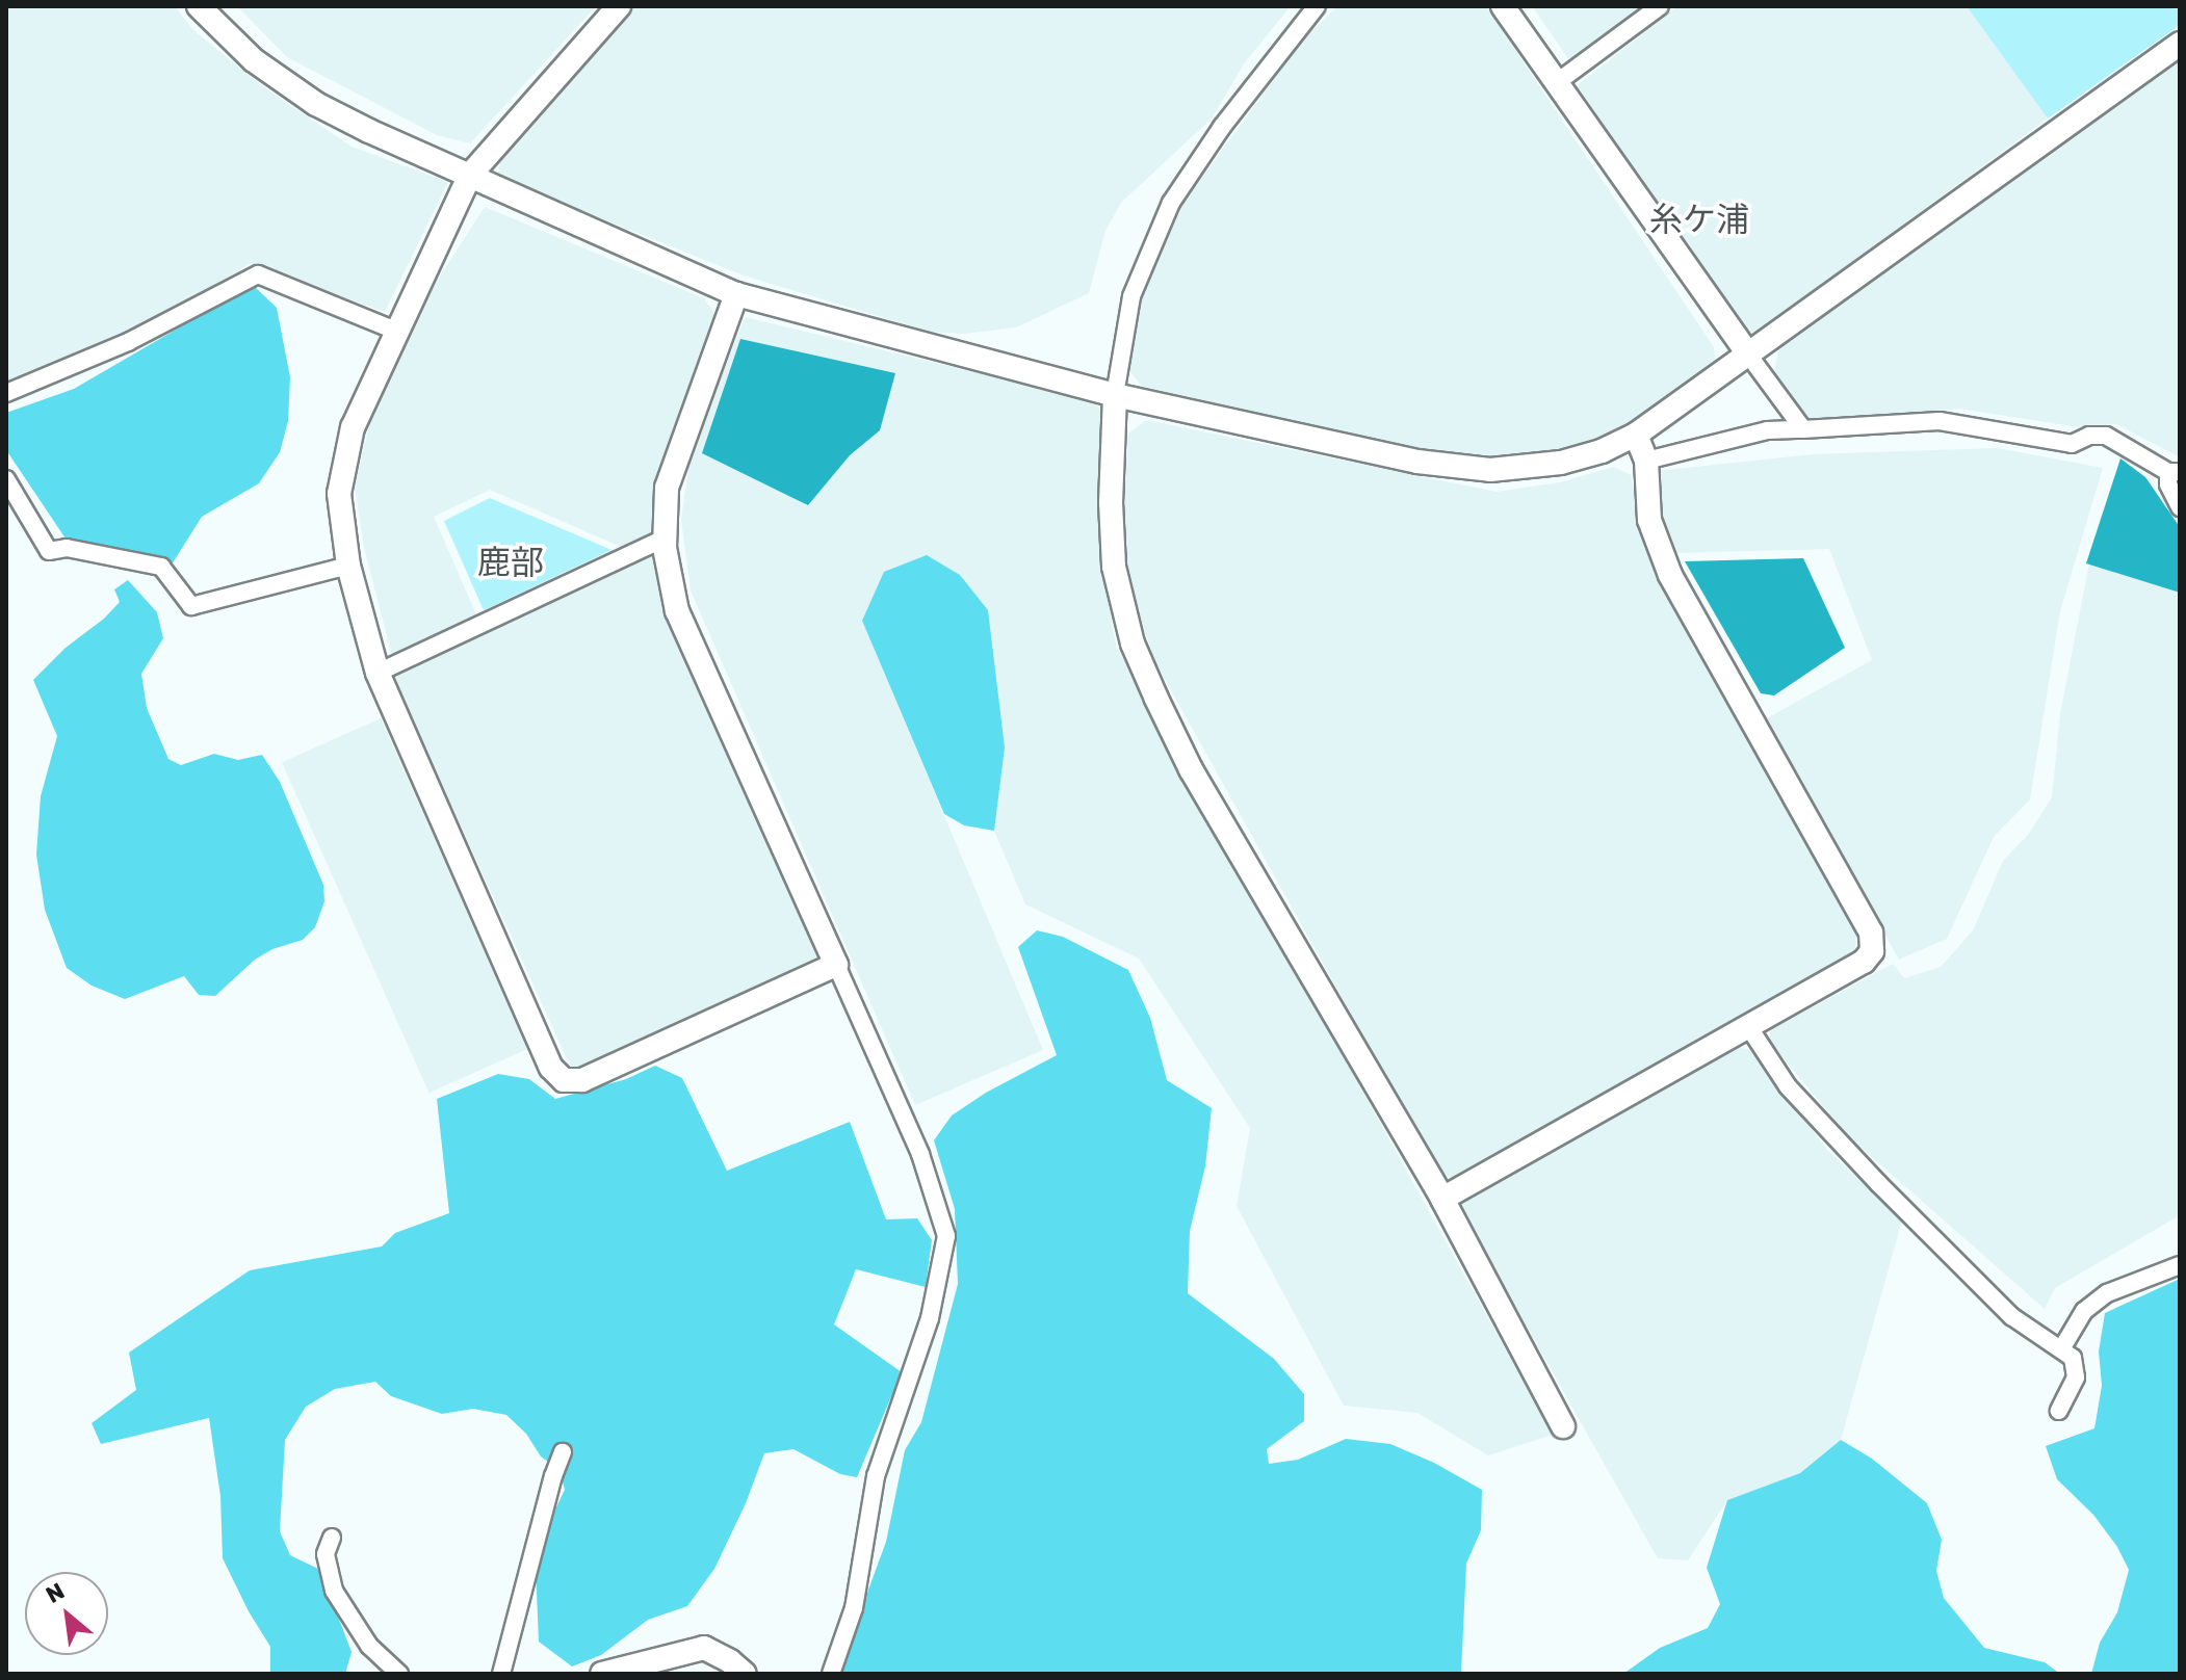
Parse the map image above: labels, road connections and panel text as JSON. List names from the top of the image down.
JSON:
{
  "districts": ["糸ケ浦", "鹿部"],
  "north": "top left"
}
